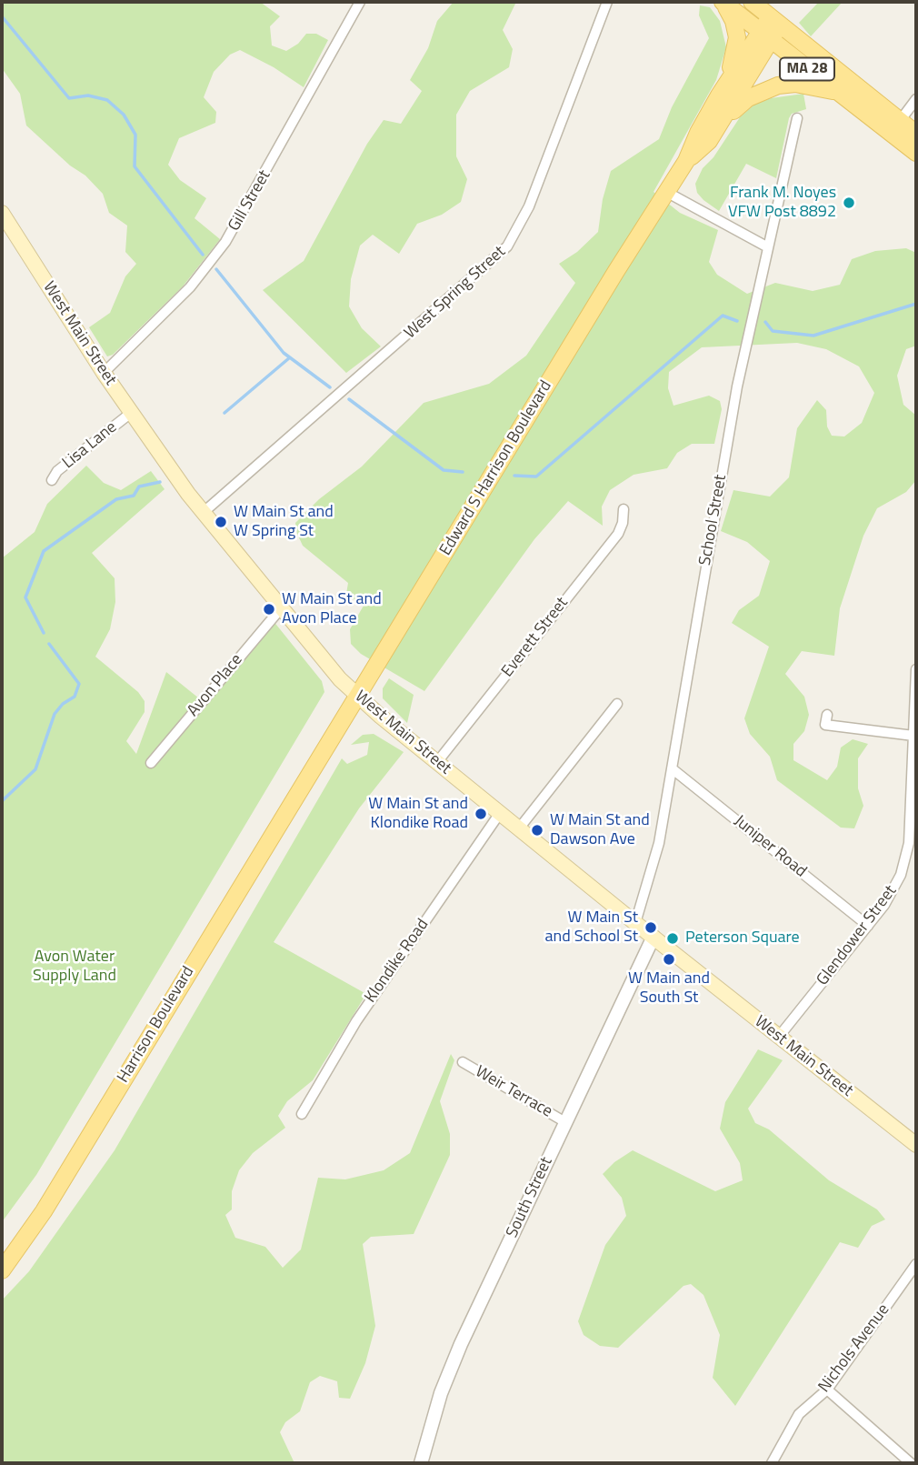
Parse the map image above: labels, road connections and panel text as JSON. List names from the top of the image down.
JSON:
{
  "streets": {
    "main road": [
      "MA 28",
      "West Main Street",
      "Edward S Harrison Boulevard",
      "Harrison Boulevard"
    ],
    "street": [
      "Gill Street",
      "West Spring Street",
      "Lisa Lane",
      "School Street",
      "Everett Street",
      "Avon Place",
      "Juniper Road",
      "Glendower Street",
      "Klondike Road",
      "Weir Terrace",
      "South Street",
      "Nichols Avenue"
    ]
  },
  "crossings": [
    ["MA 28", "Edward S Harrison Boulevard"],
    ["Gill Street", "West Main Street"],
    ["West Spring Street", "West Main Street"],
    ["West Main Street", "Lisa Lane"],
    ["West Main Street", "Edward S Harrison Boulevard"],
    ["West Main Street", "School Street"],
    ["West Main Street", "Everett Street"],
    ["West Main Street", "Avon Place"],
    ["West Main Street", "Glendower Street"],
    ["West Main Street", "Klondike Road"],
    ["West Main Street", "South Street"],
    ["Edward S Harrison Boulevard", "Harrison Boulevard"],
    ["School Street", "Juniper Road"],
    ["Juniper Road", "Glendower Street"],
    ["Weir Terrace", "South Street"]
  ],
  "parks": ["Avon Water Supply Land"],
  "places": [
    "Frank M. Noyes VFW Post 8892",
    "W Main St and W Spring St",
    "W Main St and Avon Place",
    "W Main St and Klondike Road",
    "W Main St and Dawson Ave",
    "W Main St and School St",
    "Peterson Square",
    "W Main and South St"
  ]
}
